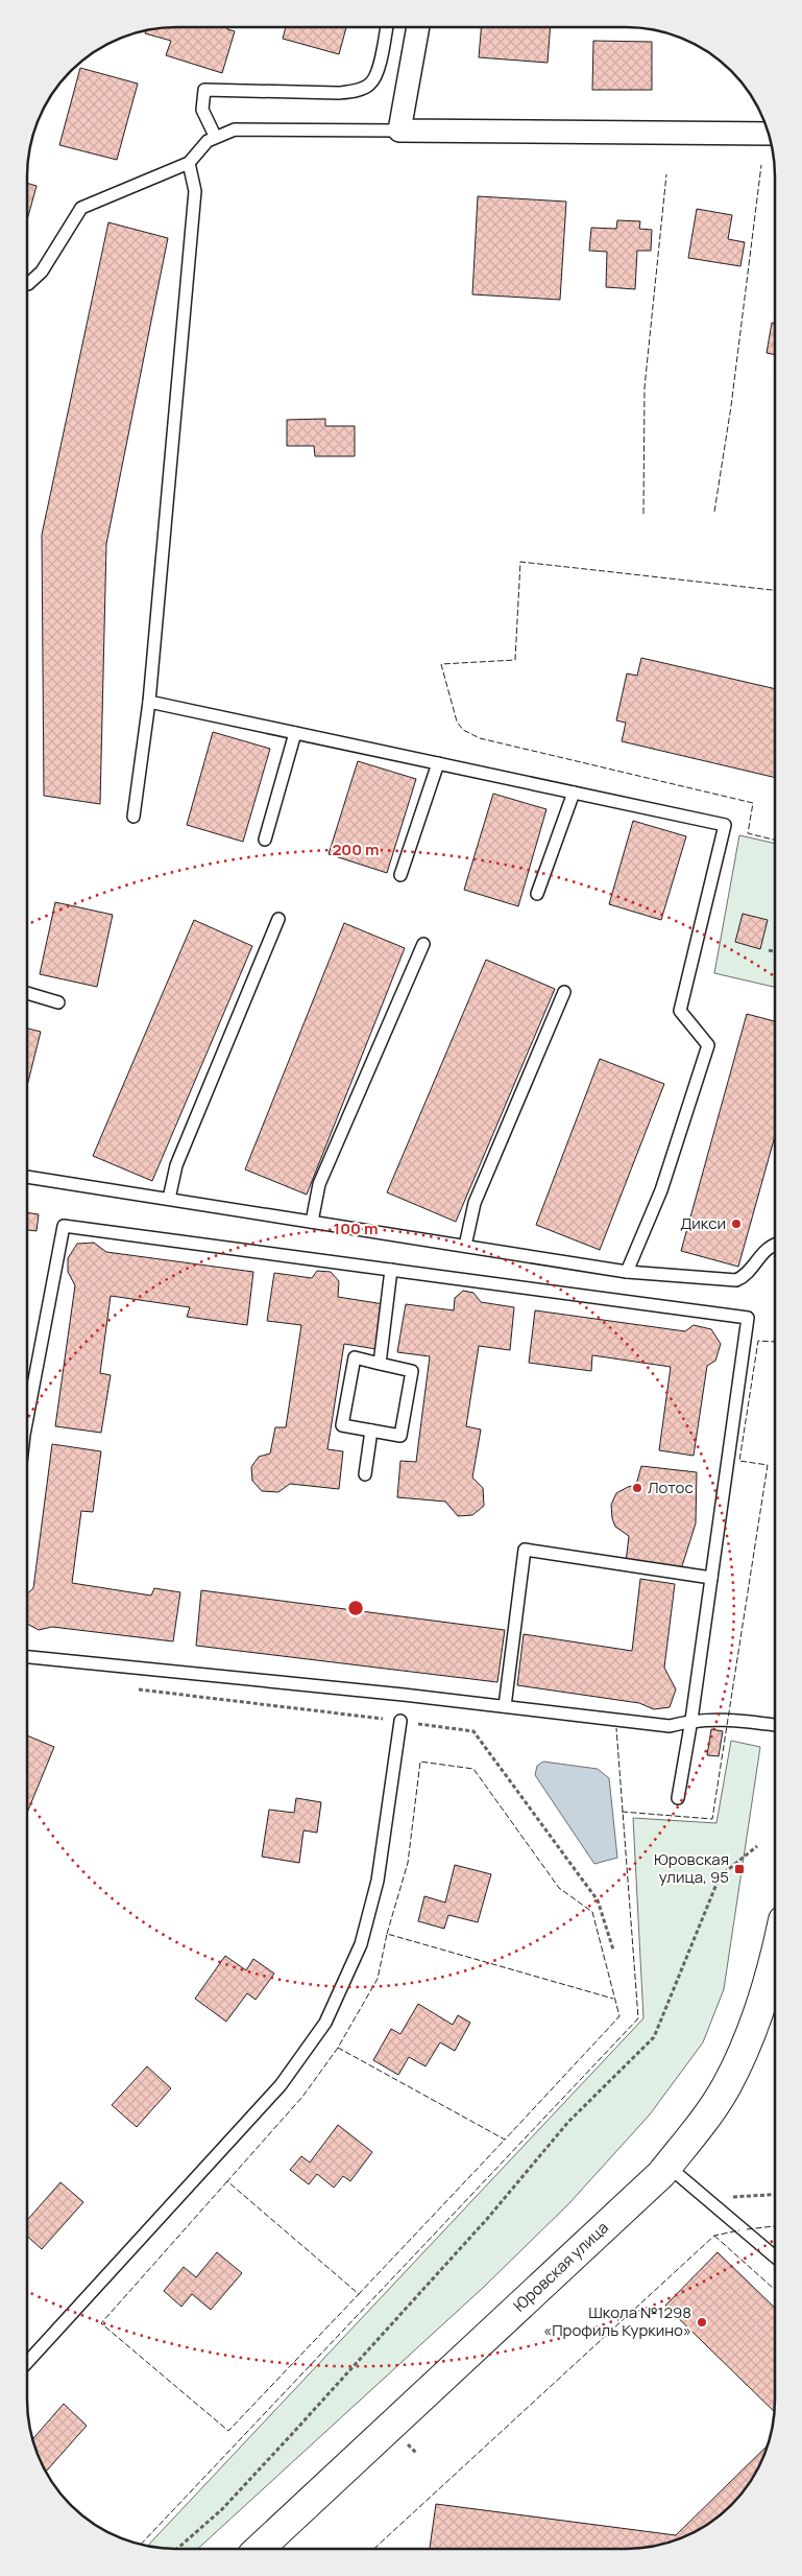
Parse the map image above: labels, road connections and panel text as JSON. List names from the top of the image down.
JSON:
{
  "streets": {
    "street": ["Юровская улица"]
  },
  "places": {
    "other": ["Дикси", "Лотос", "Школа №1298 «Профиль Куркино»"],
    "transit": ["Юровская улица, 95"]
  },
  "rings": ["200 m", "100 m"]
}
